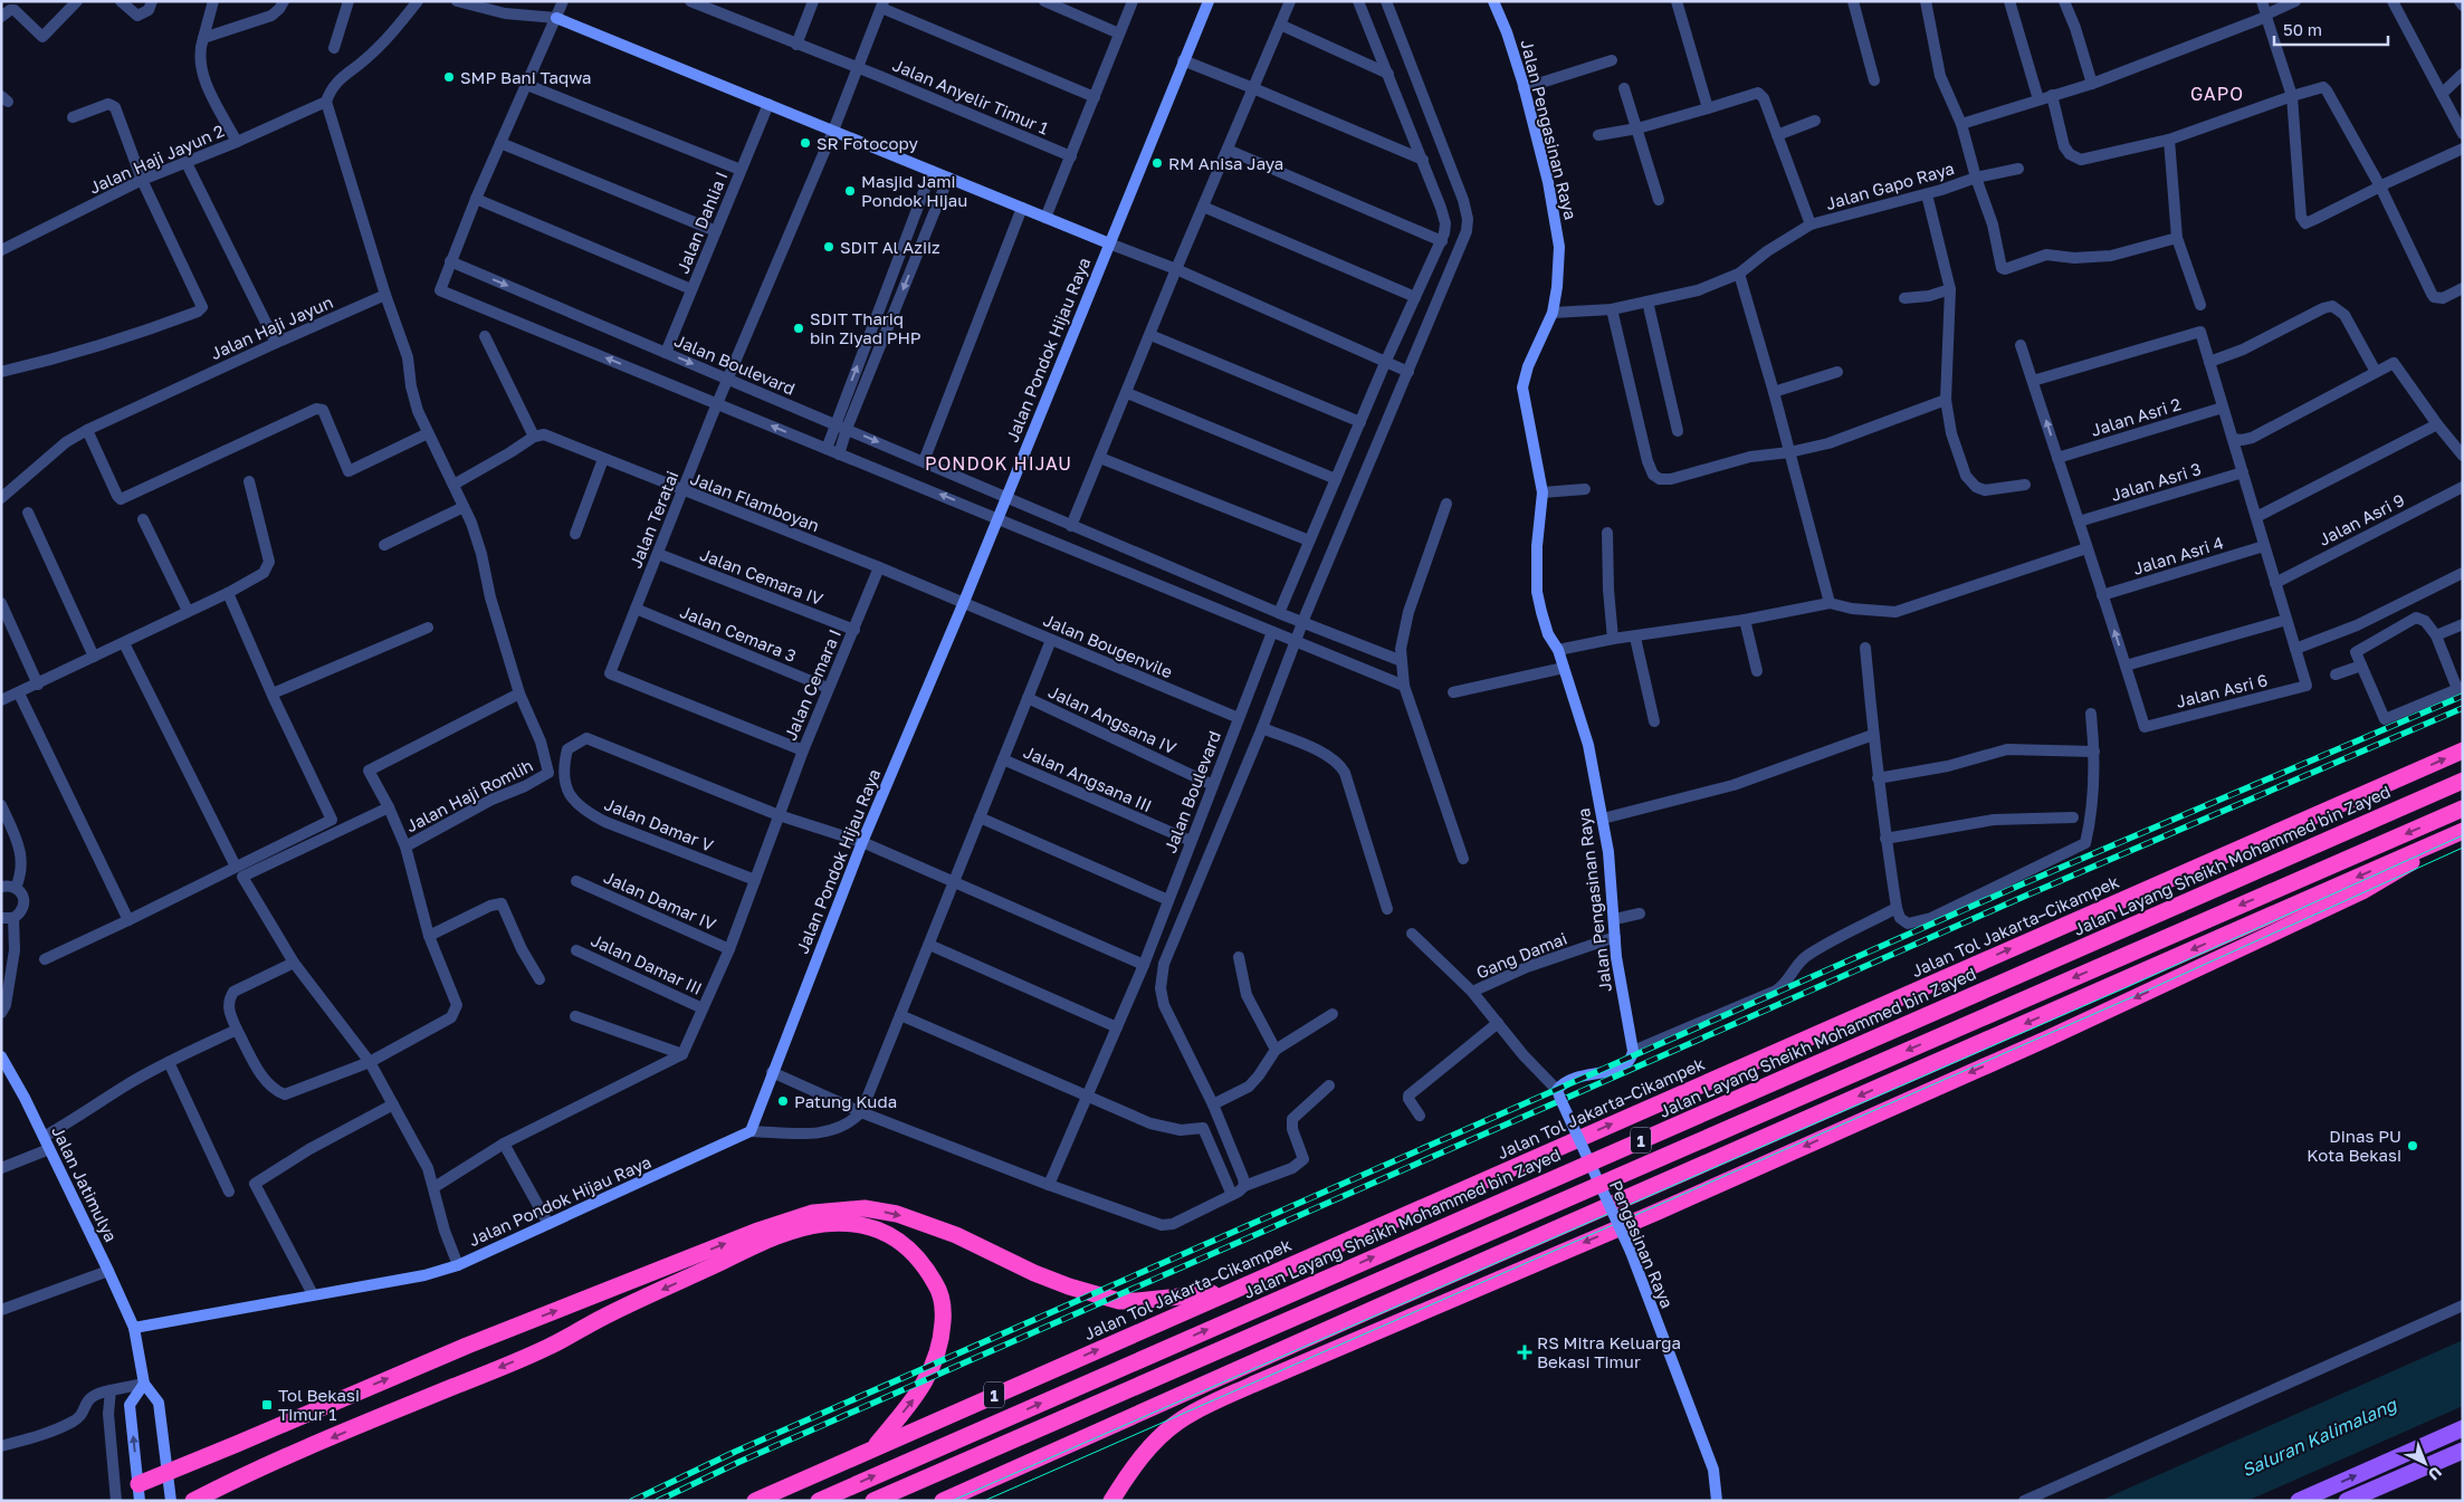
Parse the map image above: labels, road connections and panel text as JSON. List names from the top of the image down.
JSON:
{
  "streets": {
    "highway": ["Jalan Layang Sheikh Mohammed bin Zayed", "Jalan Tol Jakarta–Cikampek", "1"],
    "street": [
      "Jalan Anyelir Timur 1",
      "Jalan Pengasinan Raya",
      "Jalan Haji Jayun 2",
      "Jalan Gapo Raya",
      "Jalan Dahlia I",
      "Jalan Haji Jayun",
      "Jalan Pondok Hijau Raya",
      "Jalan Boulevard",
      "Jalan Asri 2",
      "Jalan Asri 3",
      "Jalan Flamboyan",
      "Jalan Teratai",
      "Jalan Asri 9",
      "Jalan Asri 4",
      "Jalan Cemara IV",
      "Jalan Cemara 3",
      "Jalan Bougenvile",
      "Jalan Cemara I",
      "Jalan Asri 6",
      "Jalan Angsana IV",
      "Jalan Angsana III",
      "Jalan Haji Romlih",
      "Jalan Damar V",
      "Jalan Damar IV",
      "Gang Damai",
      "Jalan Damar III",
      "Jalan Jatimulya",
      "Pengasinan Raya"
    ]
  },
  "crossings": [
    ["Jalan Anyelir Timur 1", "Jalan Teratai"],
    ["Jalan Pengasinan Raya", "Jalan Gapo Raya"],
    ["Jalan Pengasinan Raya", "Gang Damai"],
    ["Jalan Dahlia I", "Jalan Boulevard"],
    ["Jalan Haji Jayun", "Jalan Haji Romlih"],
    ["Jalan Pondok Hijau Raya", "Jalan Boulevard"],
    ["Jalan Pondok Hijau Raya", "Jalan Flamboyan"],
    ["Jalan Pondok Hijau Raya", "Jalan Bougenvile"],
    ["Jalan Pondok Hijau Raya", "Jalan Jatimulya"],
    ["Jalan Boulevard", "Jalan Teratai"],
    ["Jalan Boulevard", "Jalan Bougenvile"],
    ["Jalan Boulevard", "Jalan Angsana IV"],
    ["Jalan Boulevard", "Jalan Angsana III"],
    ["Jalan Flamboyan", "Jalan Teratai"],
    ["Jalan Flamboyan", "Jalan Bougenvile"],
    ["Jalan Flamboyan", "Jalan Cemara I"],
    ["Jalan Teratai", "Jalan Cemara IV"],
    ["Jalan Teratai", "Jalan Cemara 3"],
    ["Jalan Teratai", "Jalan Cemara I"],
    ["Jalan Cemara IV", "Jalan Cemara I"],
    ["Jalan Cemara 3", "Jalan Cemara I"],
    ["Jalan Cemara I", "Jalan Damar V"],
    ["Jalan Cemara I", "Jalan Damar IV"],
    ["Jalan Cemara I", "Jalan Damar III"]
  ],
  "districts": ["GAPO", "PONDOK HIJAU"],
  "water": ["Saluran Kalimalang"],
  "places": {
    "other": [
      "SMP Bani Taqwa",
      "SR Fotocopy",
      "RM Anisa Jaya",
      "Masjid Jami Pondok Hijau",
      "SDIT Al Aziiz",
      "SDIT Thariq bin Ziyad PHP",
      "Patung Kuda",
      "Dinas PU Kota Bekasi"
    ],
    "health": ["RS Mitra Keluarga Bekasi Timur"],
    "transit": ["Tol Bekasi Timur 1"]
  },
  "scale_bar": "50 m",
  "north": "bottom right"
}
